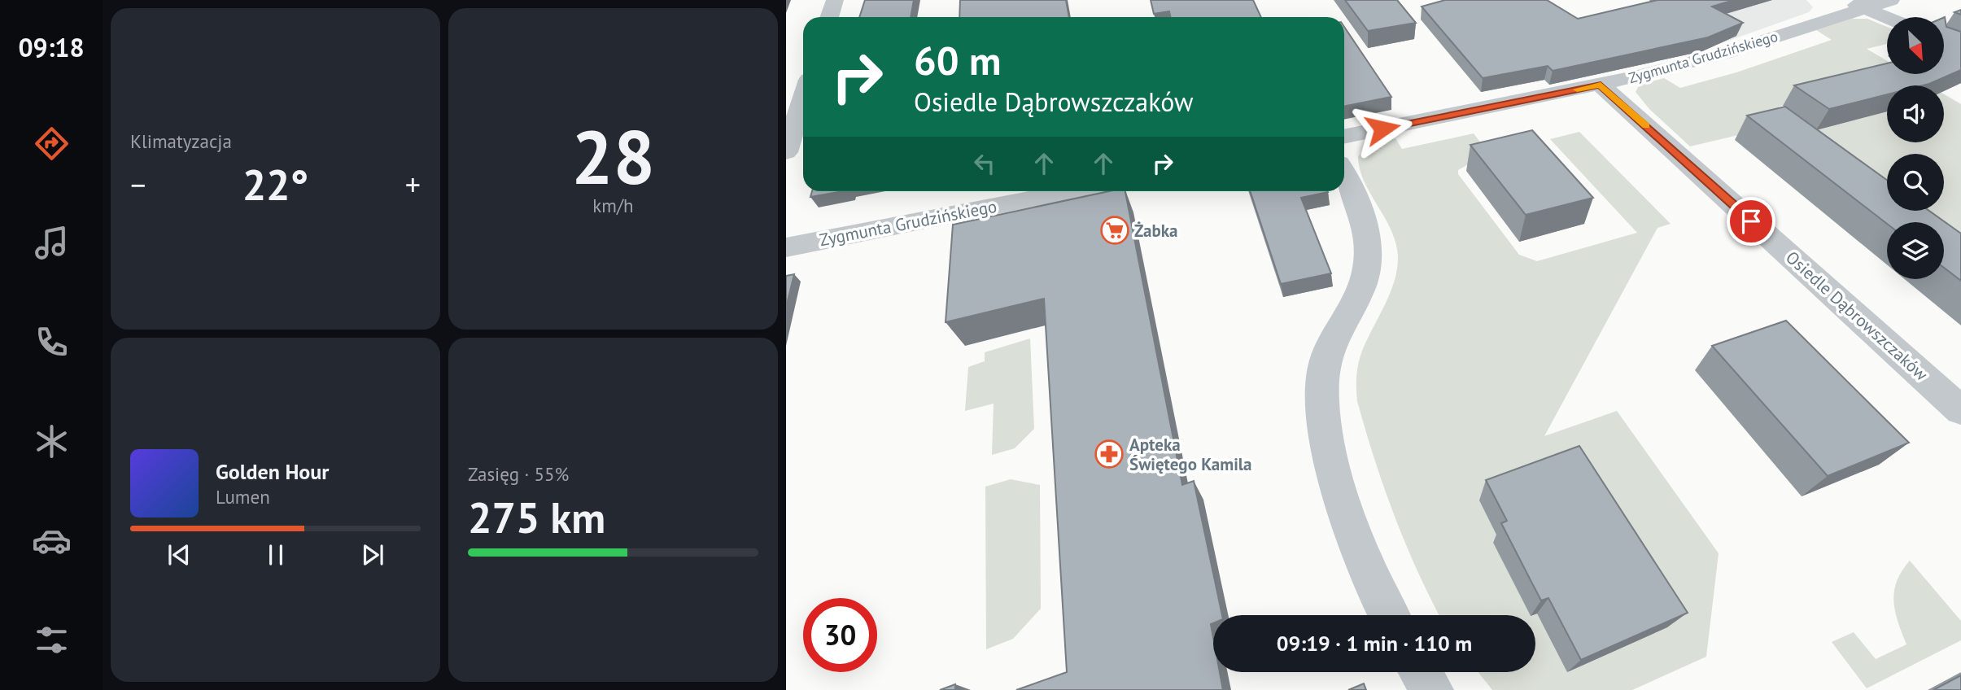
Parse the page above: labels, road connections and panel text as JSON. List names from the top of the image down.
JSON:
{
  "streets": {
    "street": ["Zygmunta Grudzińskiego", "Osiedle Dąbrowszczaków"]
  },
  "crossings": [
    ["Zygmunta Grudzińskiego", "Osiedle Dąbrowszczaków"]
  ],
  "places": {
    "supermarket": ["Żabka"],
    "pharmacy": ["Apteka Świętego Kamila"]
  },
  "north": "bottom right",
  "page": {
    "tabs": "09:18",
    "tile": [
      "Klimatyzacja",
      ["28", "km/h"],
      ["Zasięg · 55%", "275 km"]
    ],
    "turn": ["60 m", "Osiedle Dąbrowszczaków"],
    "heat": ["−", "22°", "+"],
    "song": ["Golden Hour", "Lumen"],
    "limit": "30",
    "trip": "09:19 · 1 min · 110 m"
  }
}
